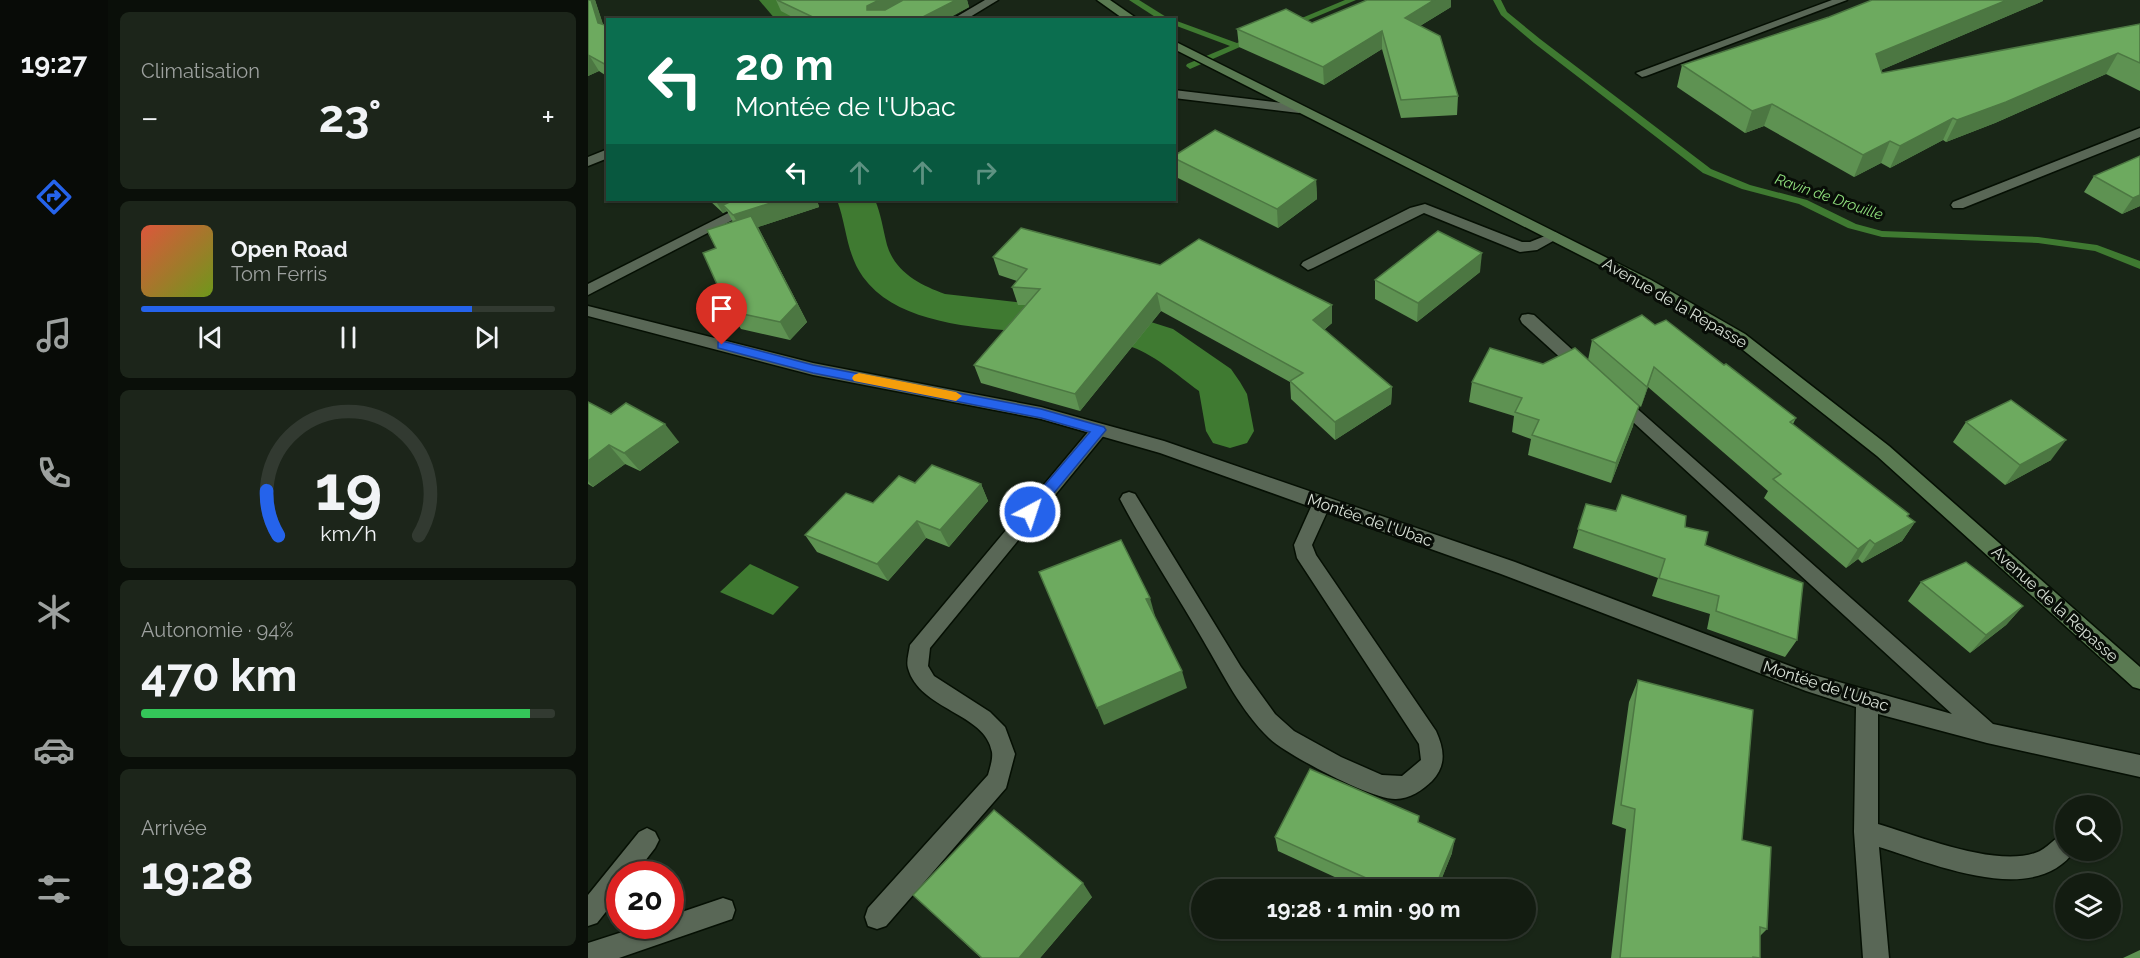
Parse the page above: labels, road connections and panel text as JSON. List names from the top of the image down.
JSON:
{
  "streets": {
    "street": ["Avenue de la Repasse", "Montée de l'Ubac"]
  },
  "water": ["Ravin de Drouille"],
  "page": {
    "tabs": "19:27",
    "tile": [
      "Climatisation",
      ["Autonomie · 94%", "470 km"],
      ["Arrivée", "19:28"]
    ],
    "turn": ["20 m", "Montée de l'Ubac"],
    "heat": ["−", "23°", "+"],
    "song": ["Open Road", "Tom Ferris"],
    "limit": "20",
    "trip": "19:28 · 1 min · 90 m",
    "gauge": ["19", "km/h"]
  }
}
